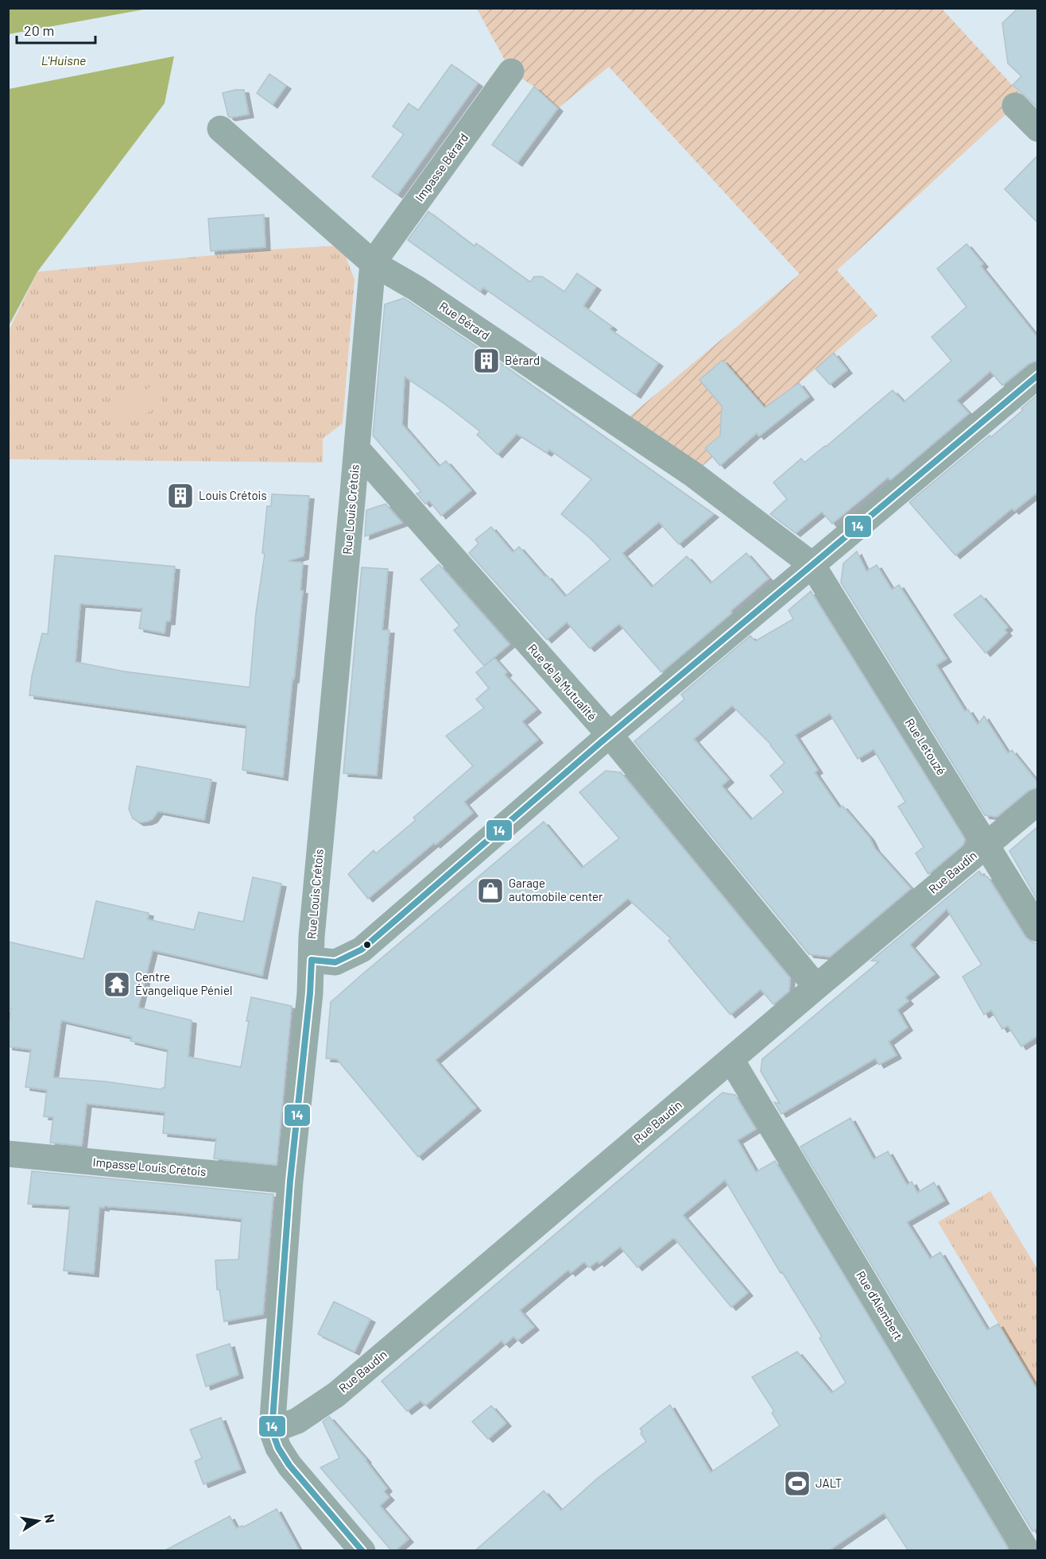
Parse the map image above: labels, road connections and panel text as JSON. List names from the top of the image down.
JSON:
{
  "streets": {
    "street": [
      "Impasse Bérard",
      "Rue Bérard",
      "Rue Louis Crétois",
      "Rue de la Mutualité",
      "Rue Letouzé",
      "Rue Baudin",
      "Impasse Louis Crétois",
      "Rue d'Alembert"
    ]
  },
  "crossings": [
    ["Impasse Bérard", "Rue Bérard"],
    ["Impasse Bérard", "Rue Louis Crétois"],
    ["Rue Bérard", "Rue Louis Crétois"],
    ["Rue Bérard", "Rue Letouzé"],
    ["Rue Louis Crétois", "Rue de la Mutualité"],
    ["Rue Louis Crétois", "Rue Baudin"],
    ["Rue Louis Crétois", "Impasse Louis Crétois"],
    ["Rue de la Mutualité", "Rue Baudin"],
    ["Rue Letouzé", "Rue Baudin"],
    ["Rue Baudin", "Rue d'Alembert"]
  ],
  "water": ["L'Huisne"],
  "places": {
    "building": ["Bérard", "Louis Crétois"],
    "shop": ["Garage automobile center"],
    "temple": ["Centre Évangelique Péniel"],
    "sports": ["JALT"]
  },
  "lines": ["transit line 14"],
  "scale_bar": "20 m",
  "north": "right"
}
